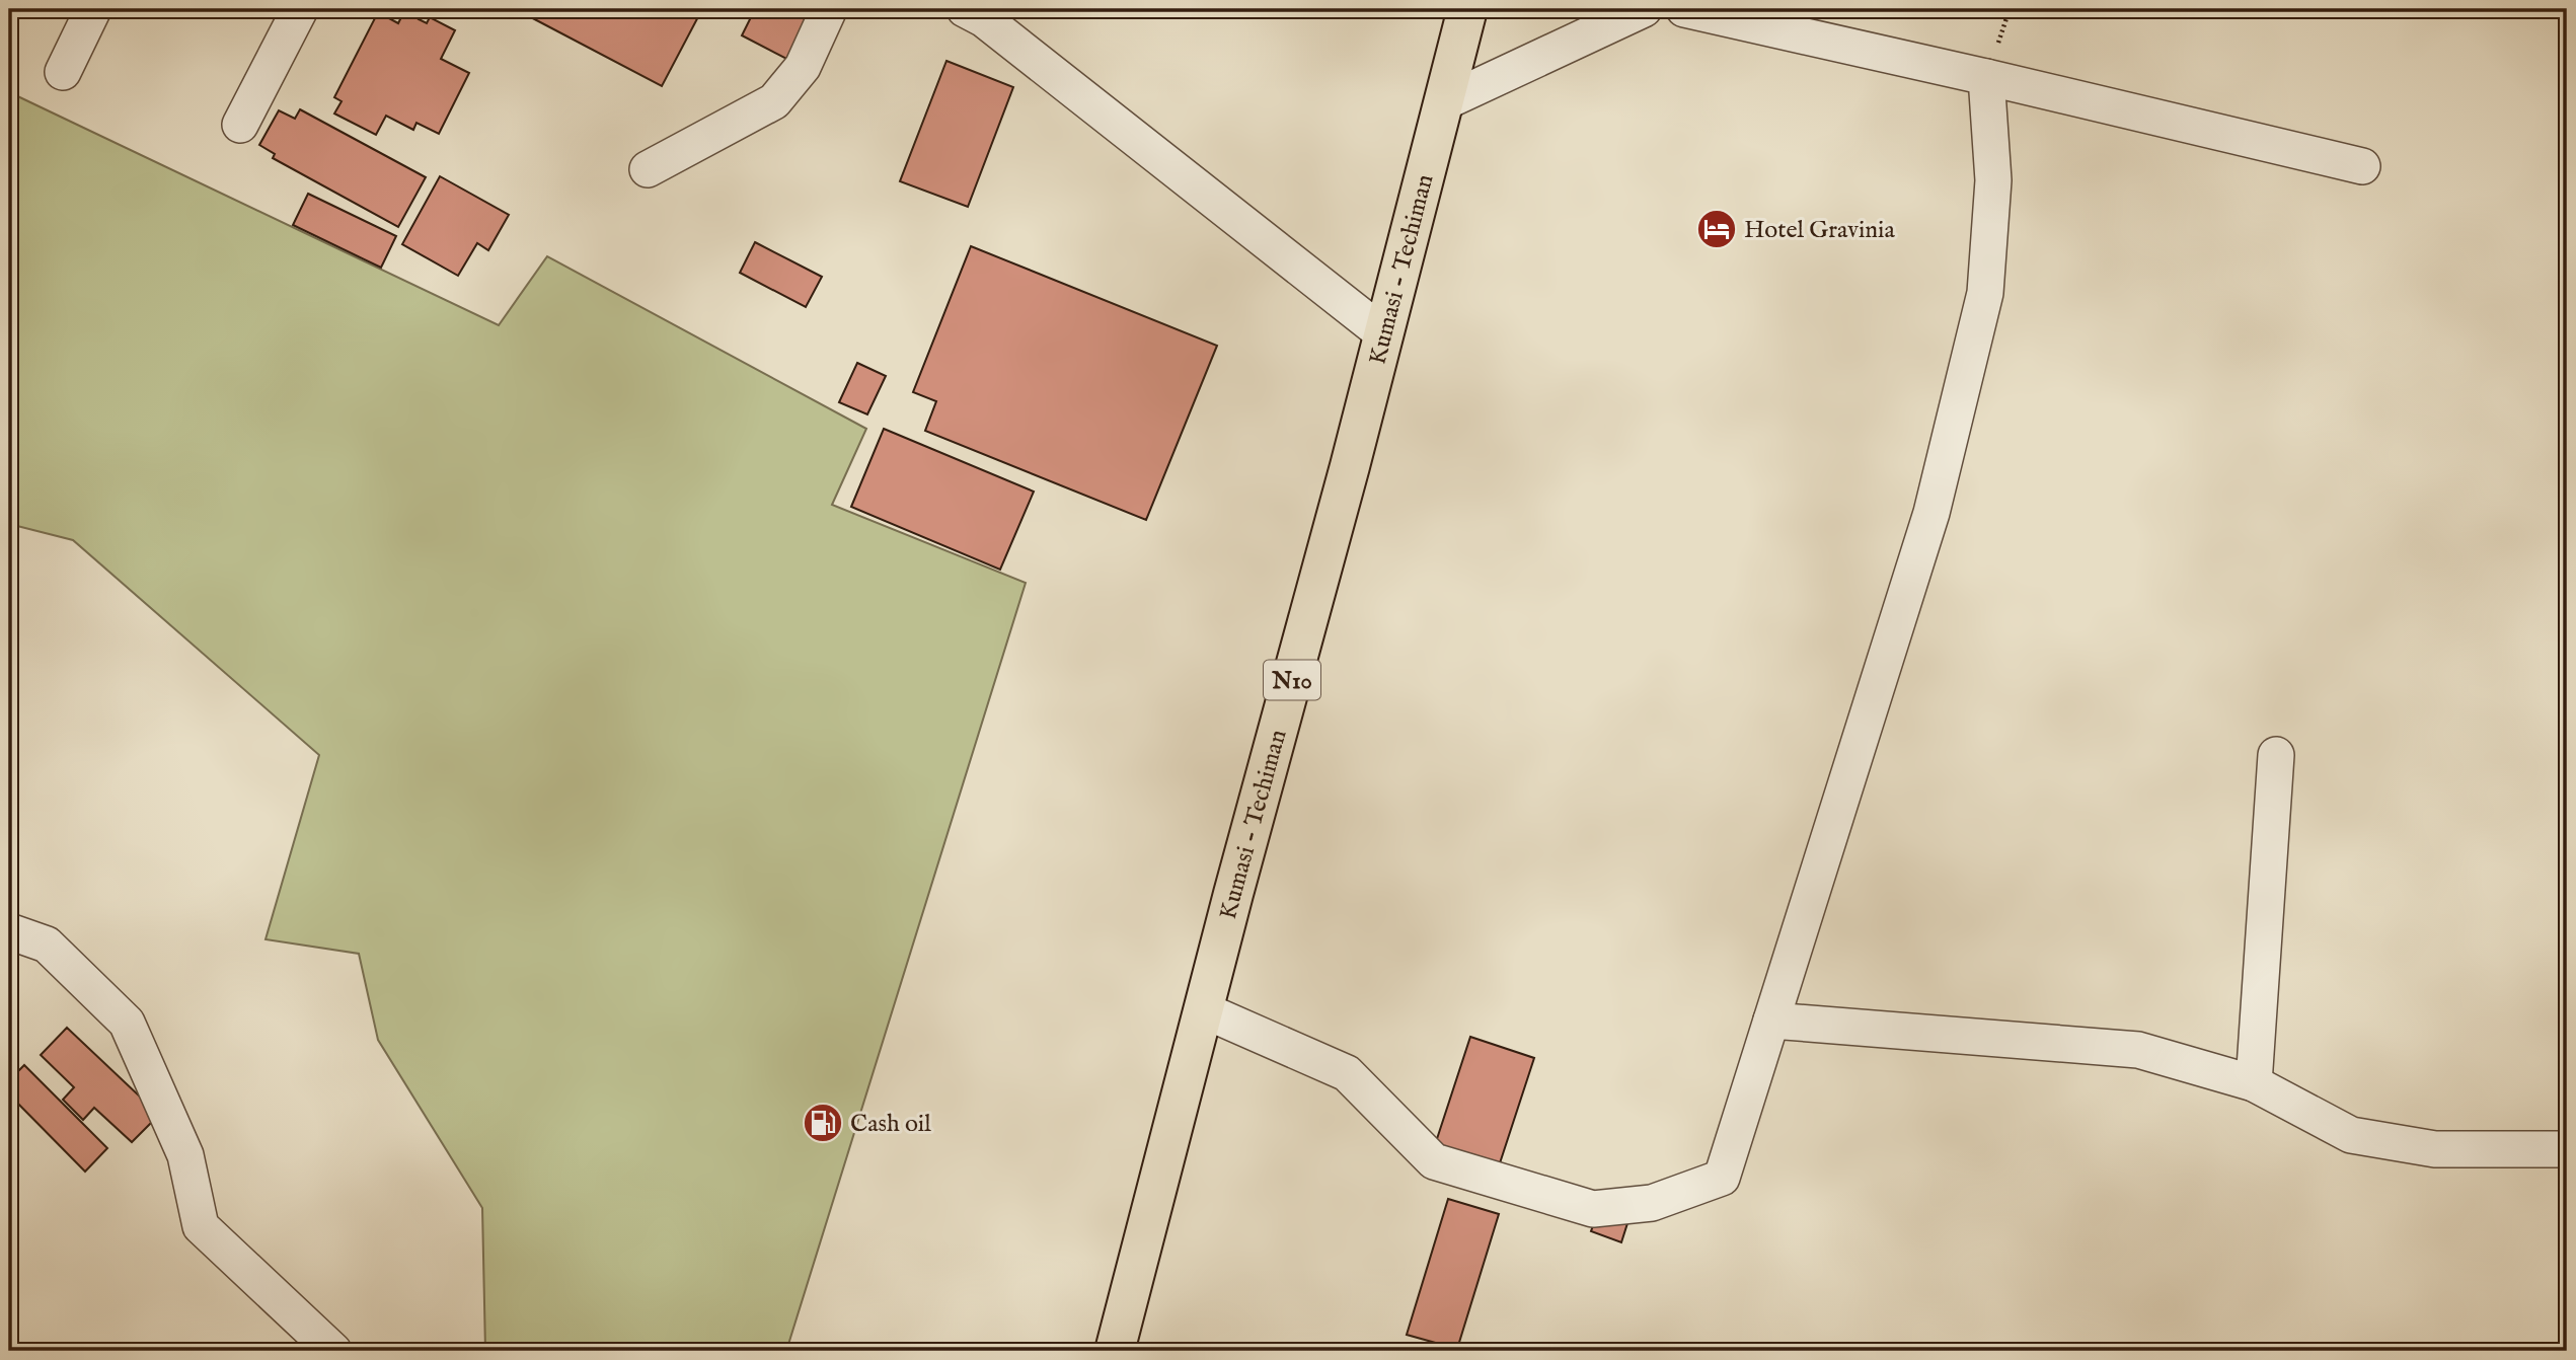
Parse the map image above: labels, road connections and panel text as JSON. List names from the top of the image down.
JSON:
{
  "streets": {
    "highway": ["Kumasi - Techiman", "N10"]
  },
  "places": {
    "hotel": ["Hotel Gravinia"],
    "fuel station": ["Cash oil"]
  }
}
